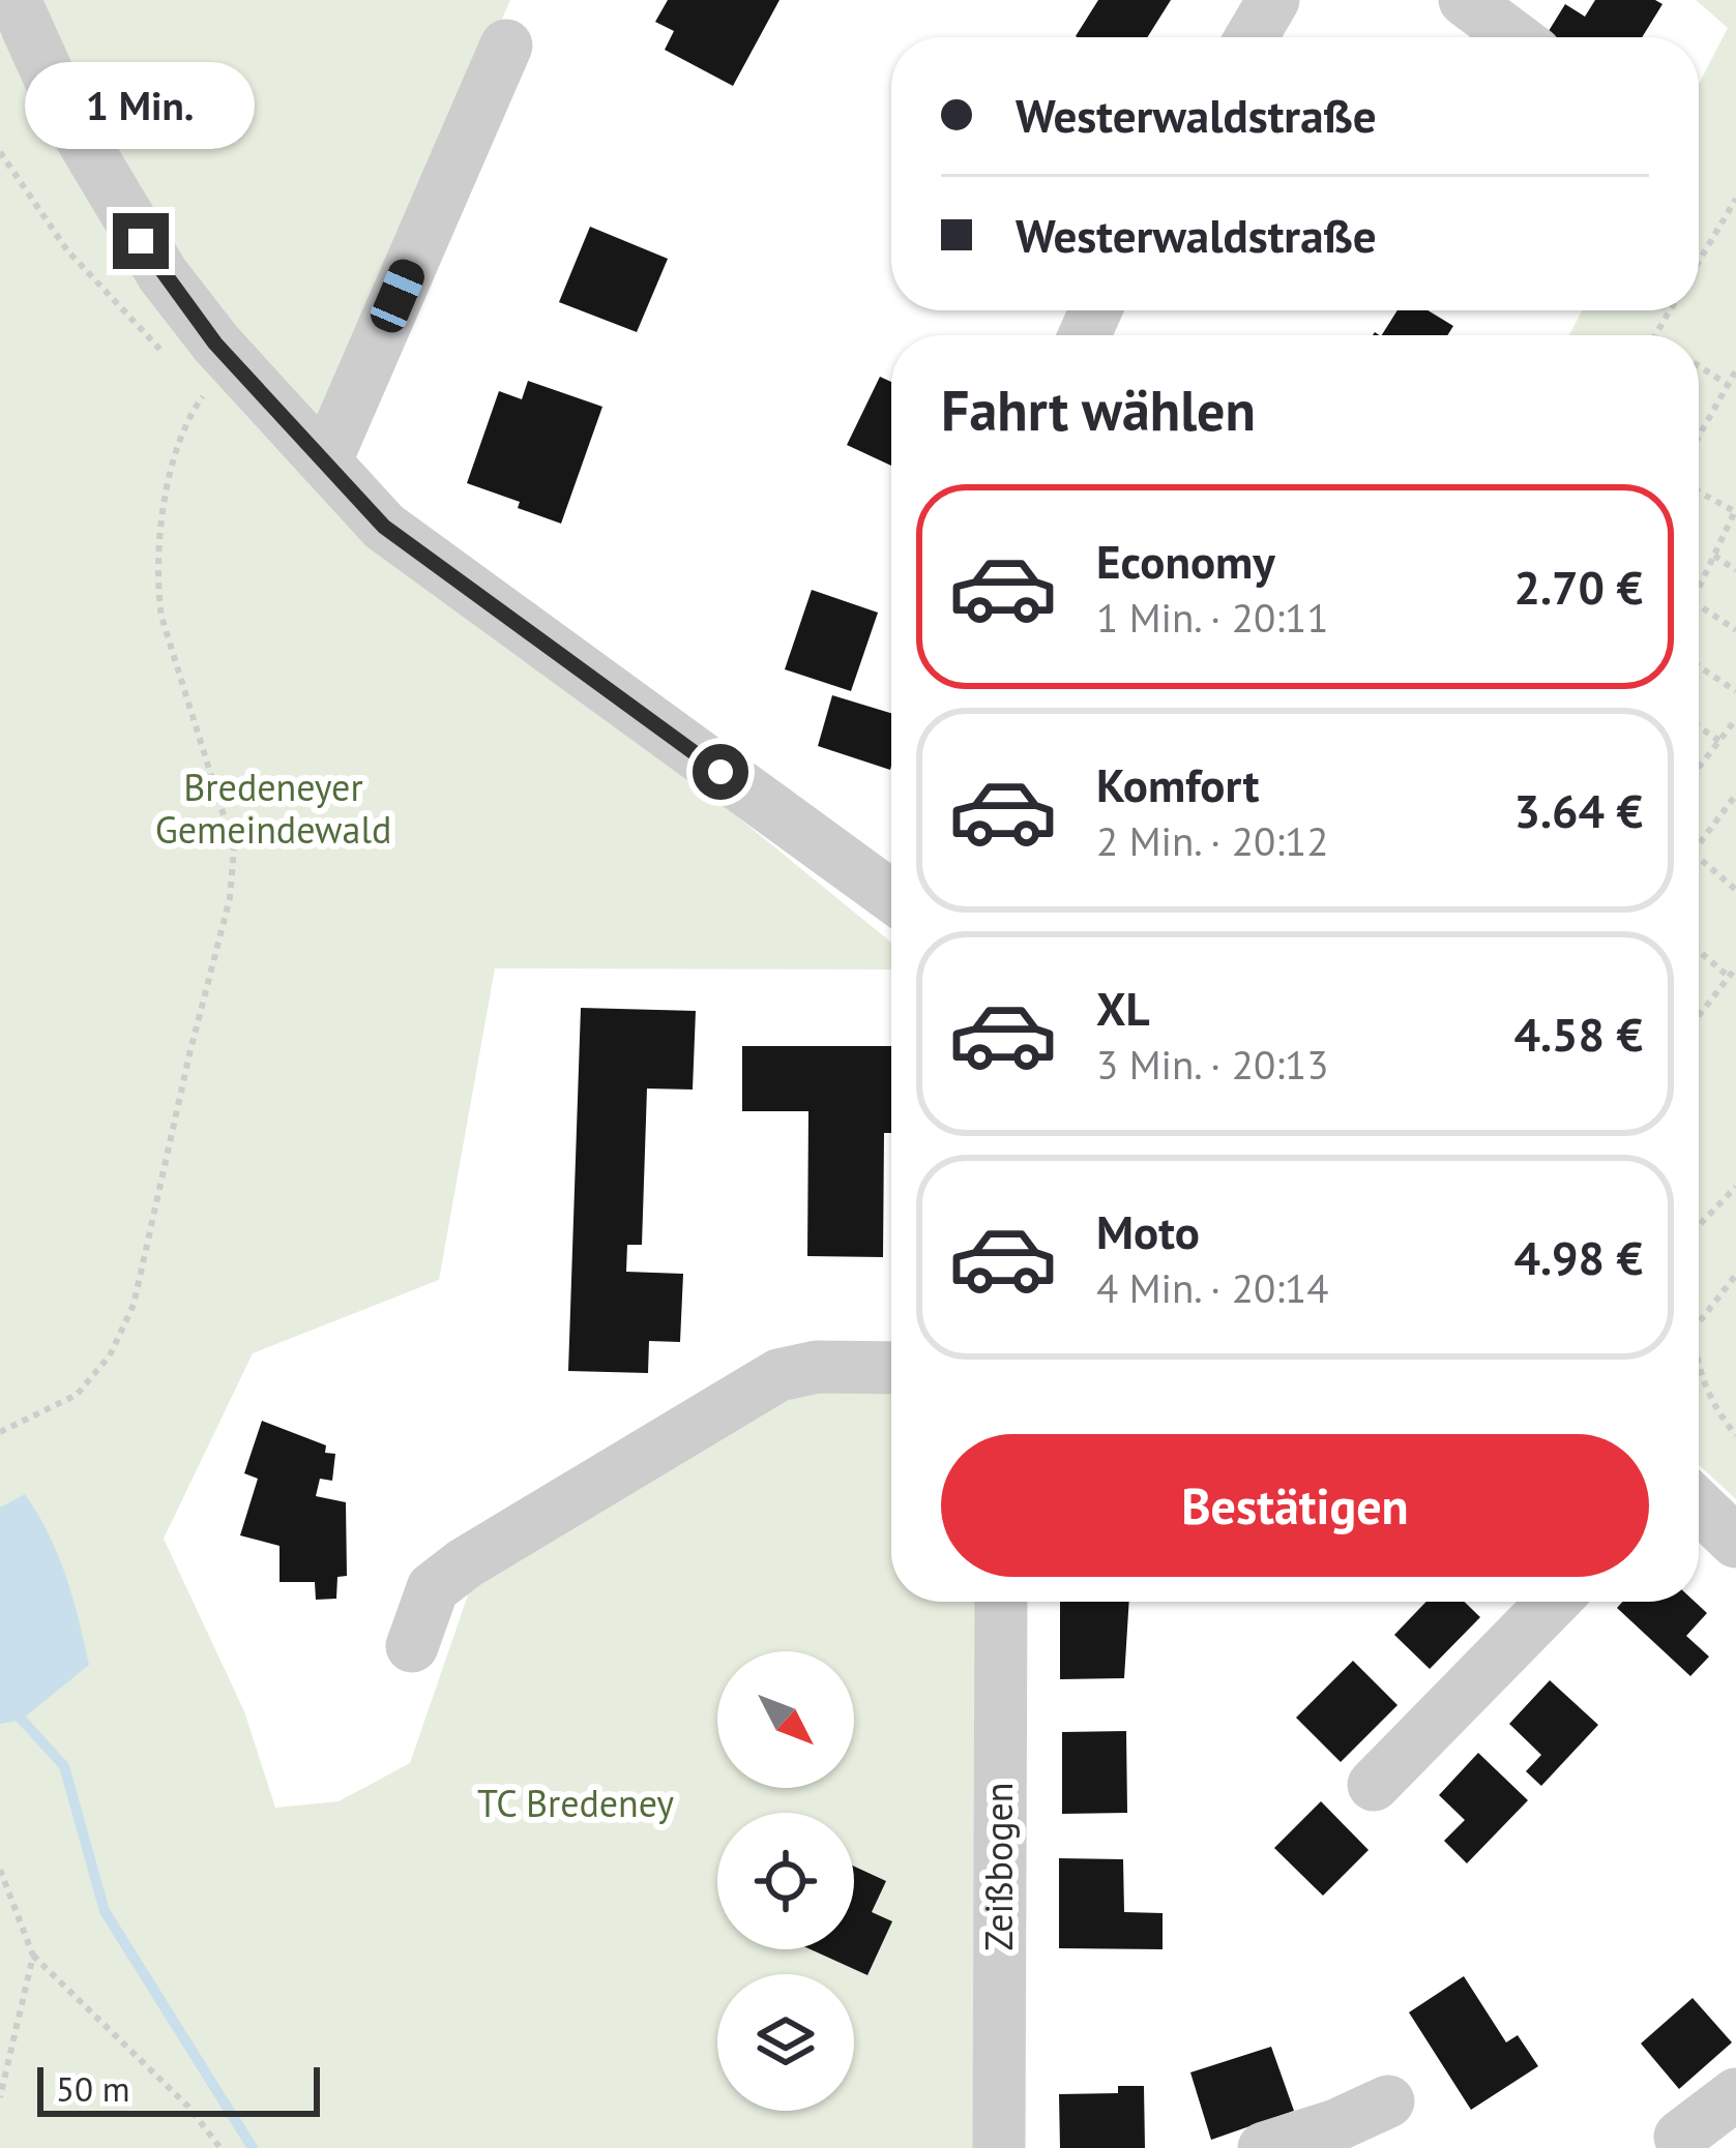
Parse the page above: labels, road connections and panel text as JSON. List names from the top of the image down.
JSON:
{
  "streets": {
    "street": ["Zeißbogen"]
  },
  "parks": ["Bredeneyer Gemeindewald", "TC Bredeney"],
  "scale_bar": "50 m",
  "north": "bottom right",
  "page": {
    "banner": ["Westerwaldstraße", "Westerwaldstraße"],
    "bubble": "1 Min.",
    "heading": "Fahrt wählen",
    "list": [
      {
        "name": "Economy",
        "note": "1 Min. · 20:11",
        "value": "2.70 €"
      },
      {
        "name": "Komfort",
        "note": "2 Min. · 20:12",
        "value": "3.64 €"
      },
      {
        "name": "XL",
        "note": "3 Min. · 20:13",
        "value": "4.58 €"
      },
      {
        "name": "Moto",
        "note": "4 Min. · 20:14",
        "value": "4.98 €"
      }
    ],
    "buttons": "Bestätigen",
    "scale": "50 m"
  }
}
